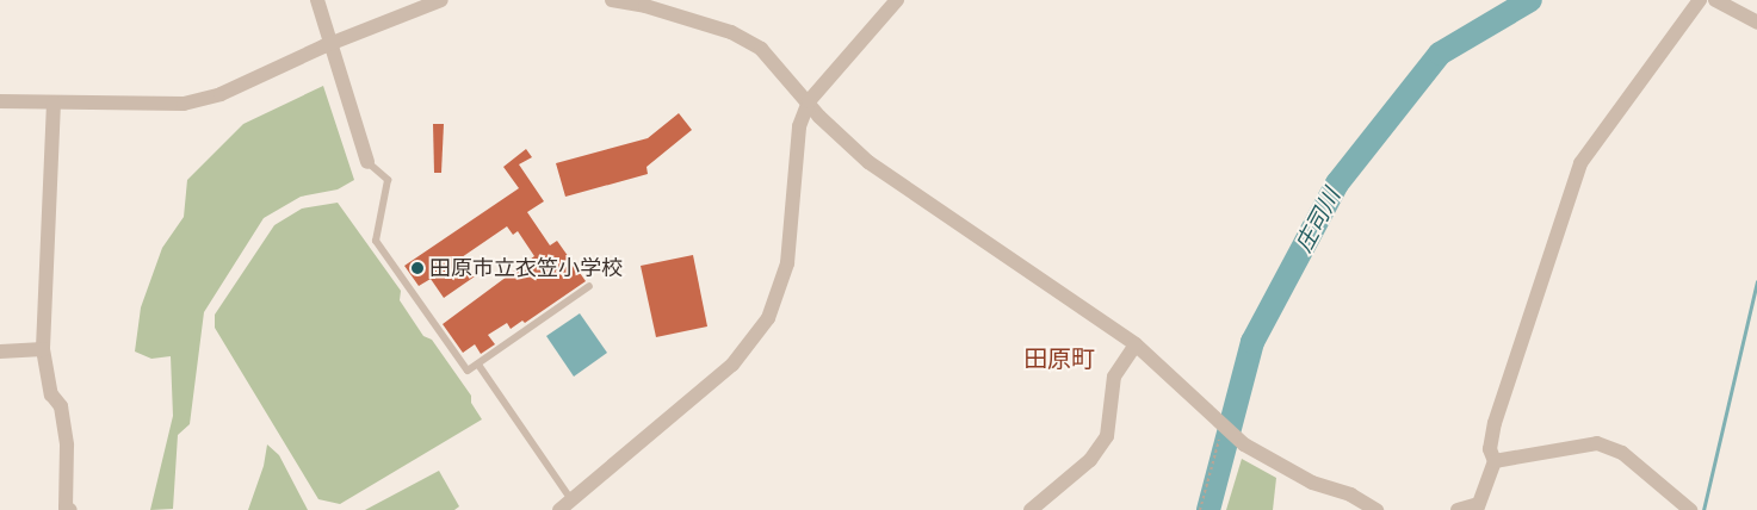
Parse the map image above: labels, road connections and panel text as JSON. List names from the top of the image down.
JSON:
{
  "districts": ["田原町"],
  "water": ["庄司川"],
  "places": ["田原市立衣笠小学校"]
}
